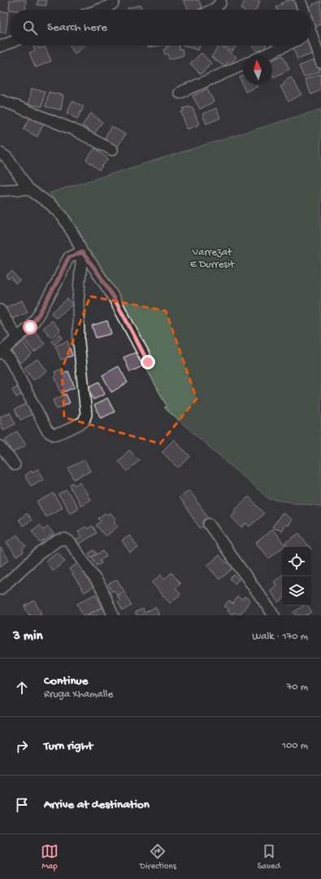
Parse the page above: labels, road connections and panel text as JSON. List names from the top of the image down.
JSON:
{
  "parks": ["Varrezat E Durresit"],
  "north": "top",
  "page": {
    "search": "Search here",
    "heading": ["3 min", "Walk · 170 m"],
    "list": [
      ["Continue", "Rruga Xhamalle", "70 m"],
      ["Turn right", "100 m"],
      "Arrive at destination"
    ],
    "nav": ["Map", "Directions", "Saved"]
  }
}
